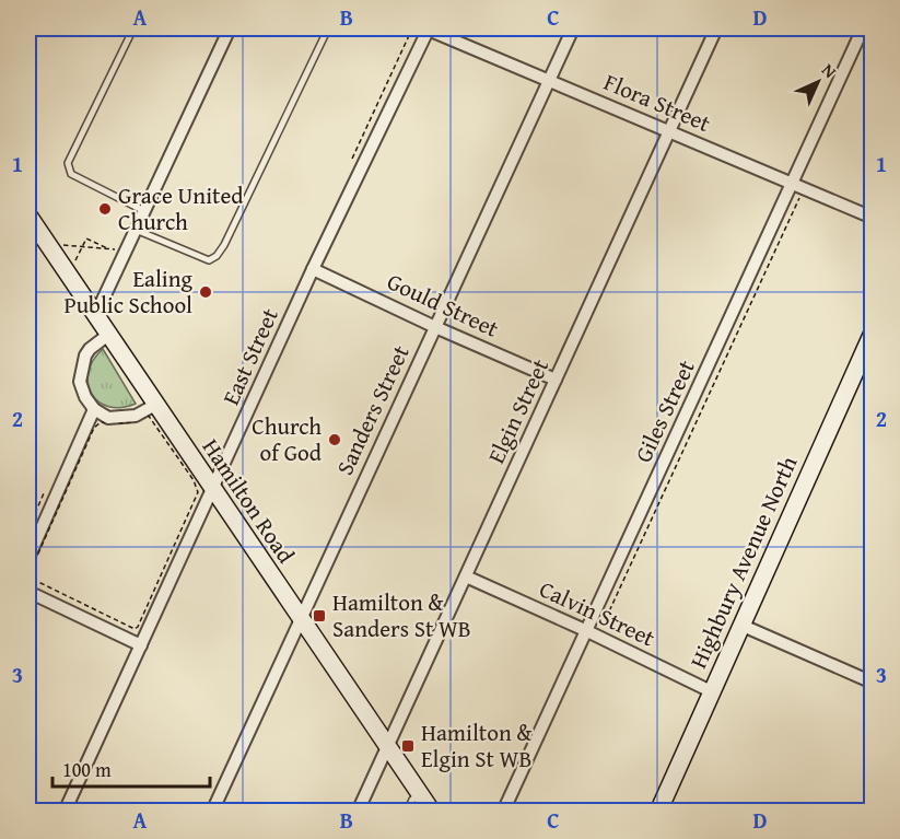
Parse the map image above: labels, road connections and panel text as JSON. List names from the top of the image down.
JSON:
{
  "streets": {
    "main road": ["Hamilton Road", "Highbury Avenue North"],
    "street": [
      "Flora Street",
      "Gould Street",
      "East Street",
      "Sanders Street",
      "Elgin Street",
      "Giles Street",
      "Calvin Street"
    ]
  },
  "crossings": [
    ["Flora Street", "East Street"],
    ["Flora Street", "Sanders Street"],
    ["Flora Street", "Elgin Street"],
    ["Flora Street", "Giles Street"],
    ["Gould Street", "East Street"],
    ["Gould Street", "Sanders Street"],
    ["Gould Street", "Elgin Street"],
    ["East Street", "Hamilton Road"],
    ["Sanders Street", "Hamilton Road"],
    ["Elgin Street", "Hamilton Road"],
    ["Elgin Street", "Calvin Street"],
    ["Giles Street", "Calvin Street"],
    ["Highbury Avenue North", "Calvin Street"]
  ],
  "places": {
    "other": ["Grace United Church", "Ealing Public School", "Church of God"],
    "transit": ["Hamilton & Sanders St WB", "Hamilton & Elgin St WB"]
  },
  "scale_bar": "100 m",
  "north": "top right",
  "grid": {
    "columns": [
      "A",
      "B",
      "C",
      "D"
    ],
    "rows": ["1", "2", "3"]
  }
}
